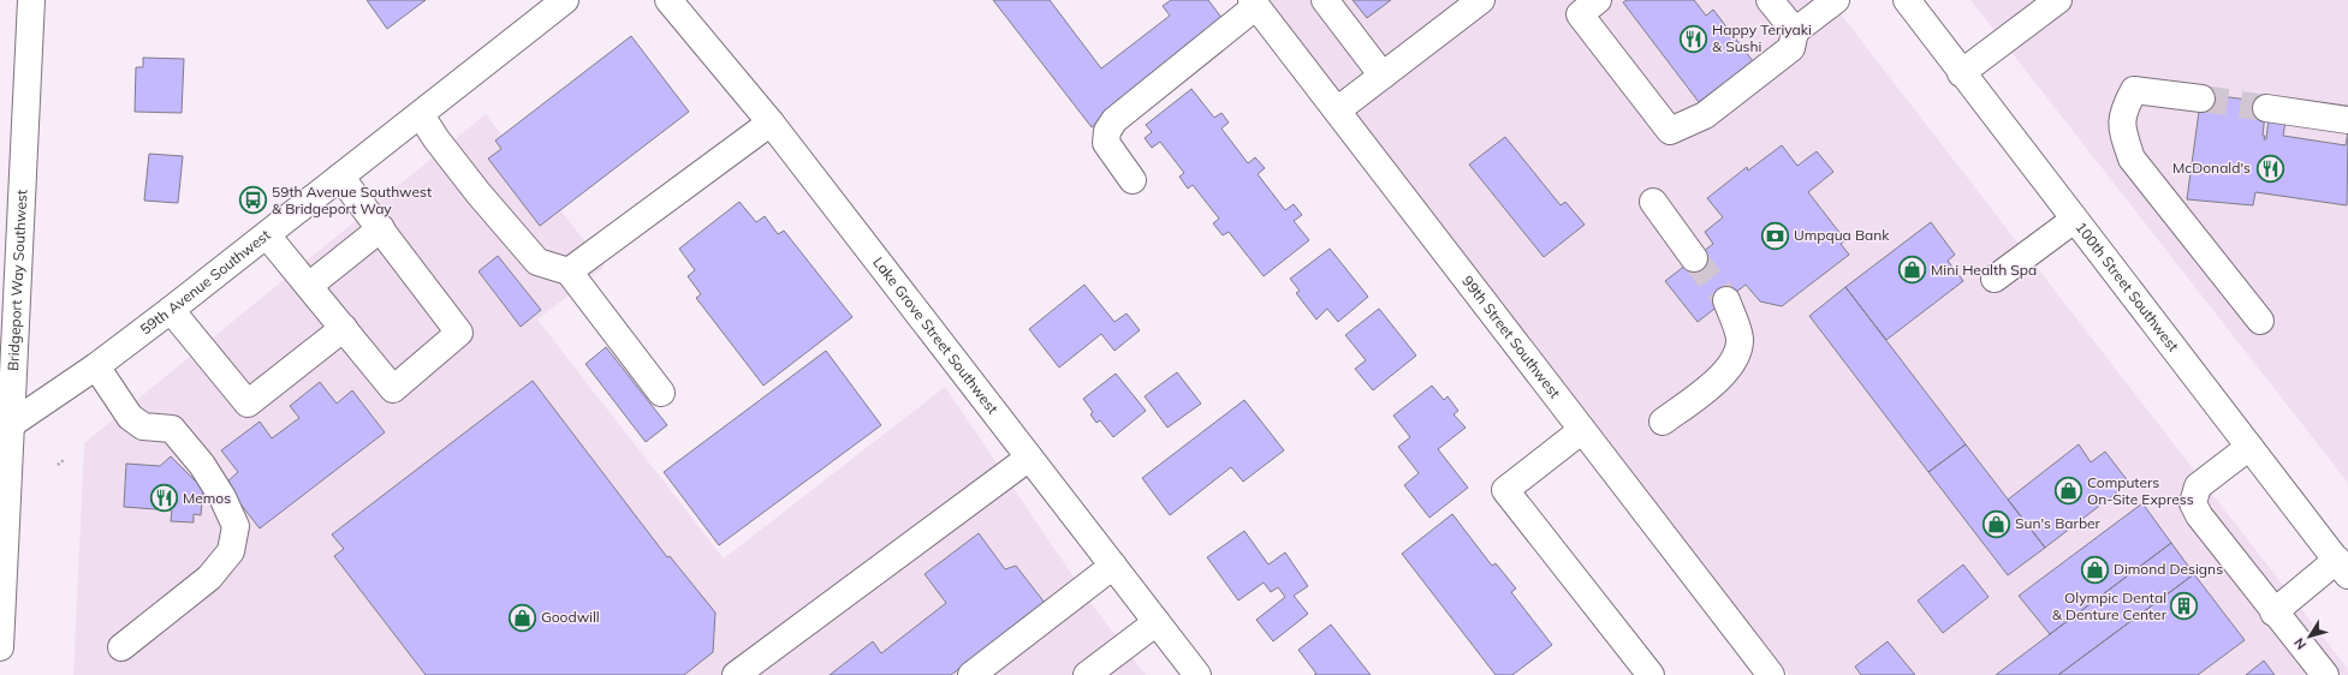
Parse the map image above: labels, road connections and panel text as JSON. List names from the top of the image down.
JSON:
{
  "streets": {
    "street": [
      "Bridgeport Way Southwest",
      "59th Avenue Southwest",
      "100th Street Southwest",
      "Lake Grove Street Southwest",
      "99th Street Southwest"
    ]
  },
  "crossings": [
    ["Bridgeport Way Southwest", "59th Avenue Southwest"]
  ],
  "places": {
    "restaurant": ["Happy Teriyaki & Sushi", "McDonald's", "Memos"],
    "bus stop": ["59th Avenue Southwest & Bridgeport Way"],
    "bank": ["Umpqua Bank"],
    "shop": [
      "Mini Health Spa",
      "Computers On-Site Express",
      "Sun's Barber",
      "Dimond Designs",
      "Goodwill"
    ],
    "building": ["Olympic Dental & Denture Center"]
  },
  "north": "bottom left"
}
